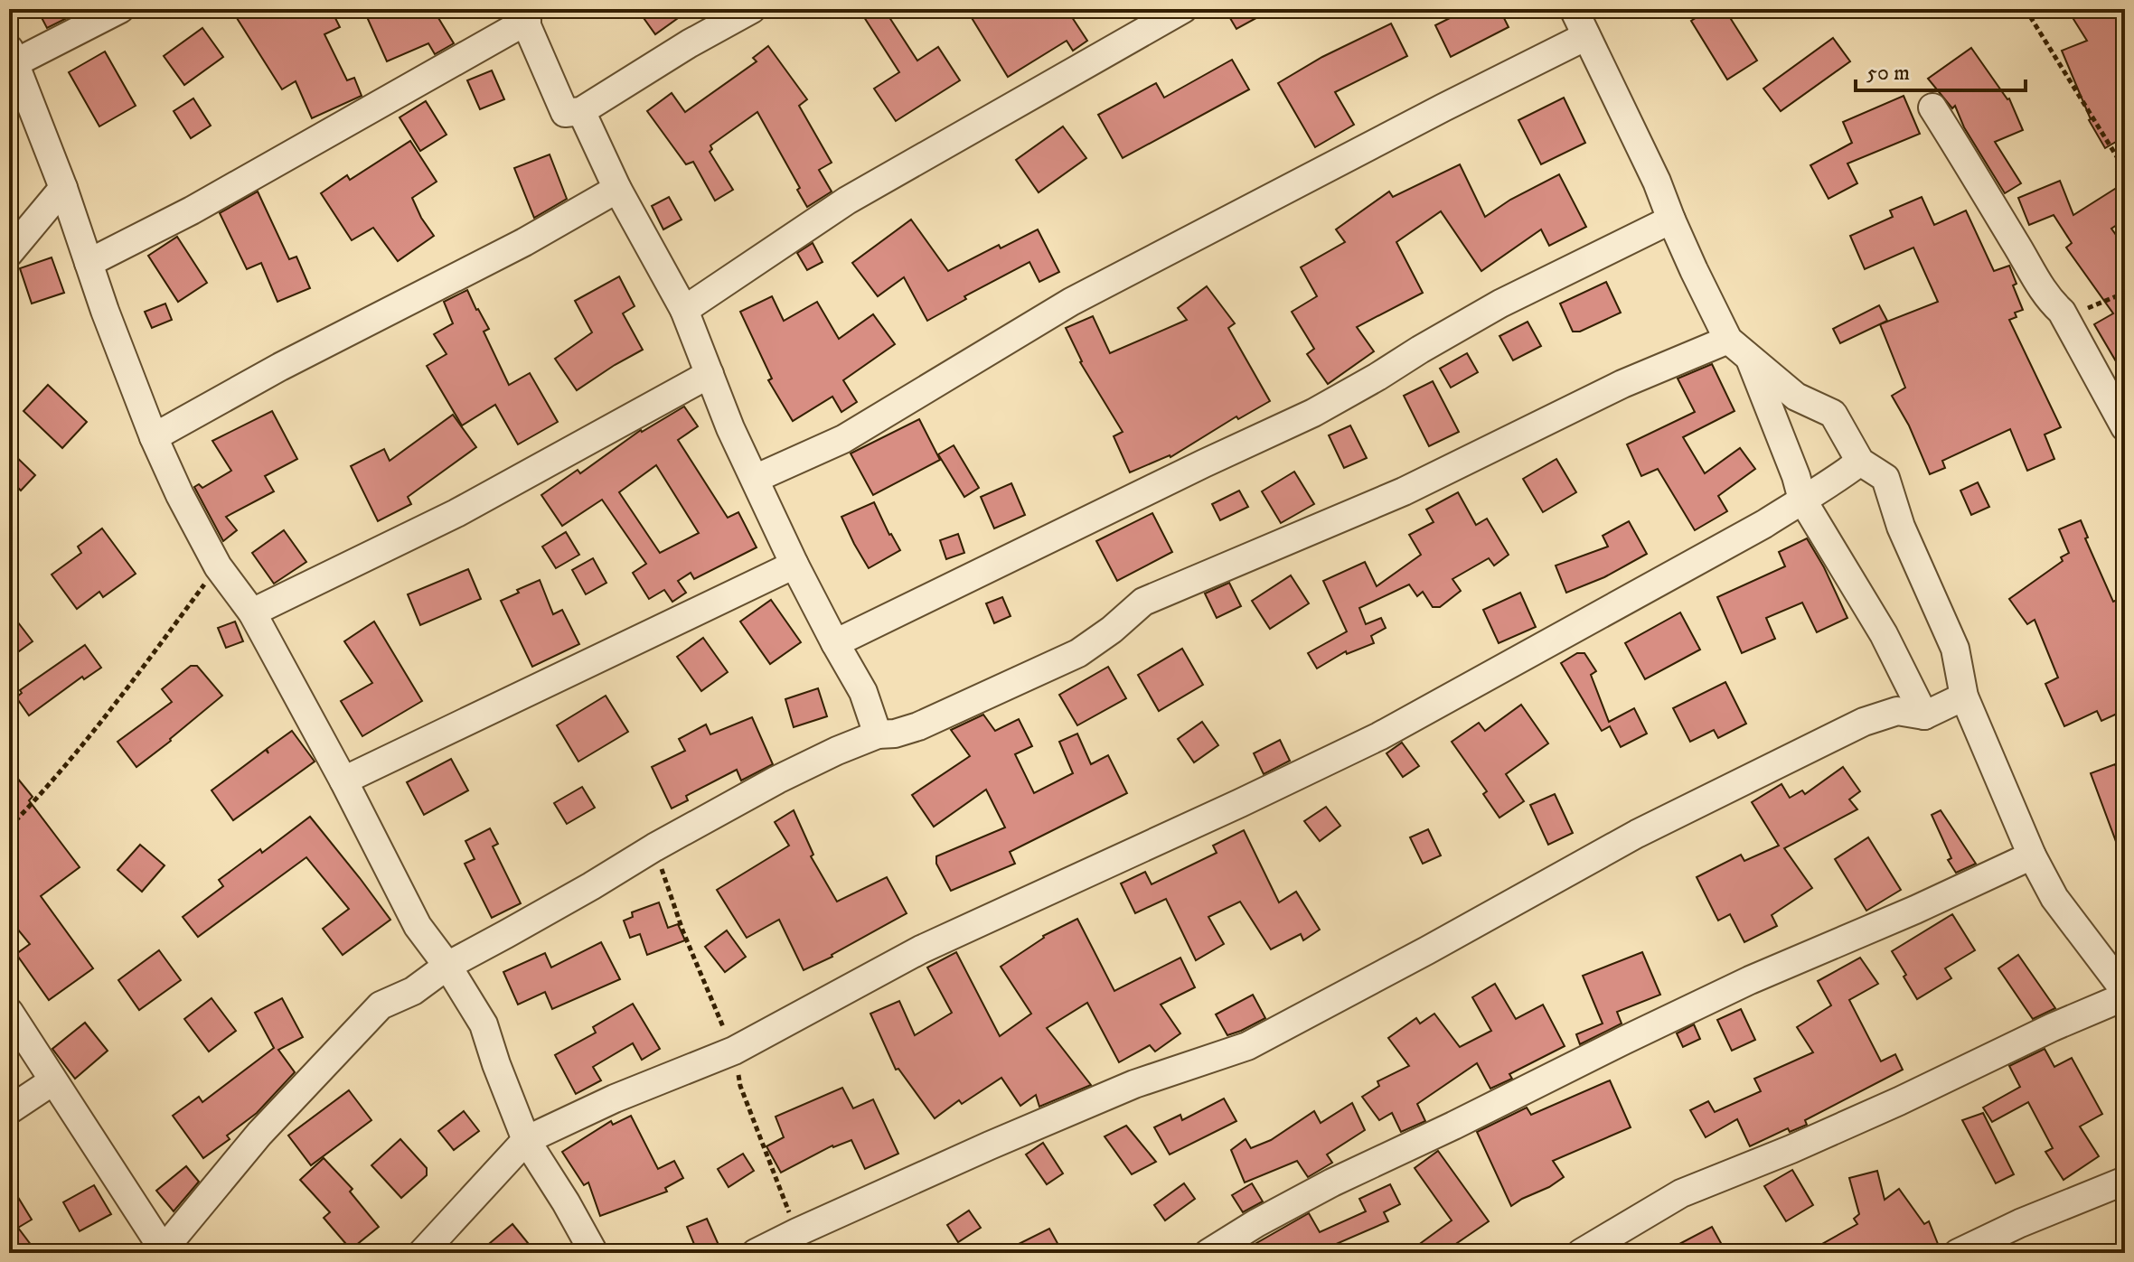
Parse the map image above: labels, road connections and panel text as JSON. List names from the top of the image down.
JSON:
{
  "scale_bar": "50 m"
}
